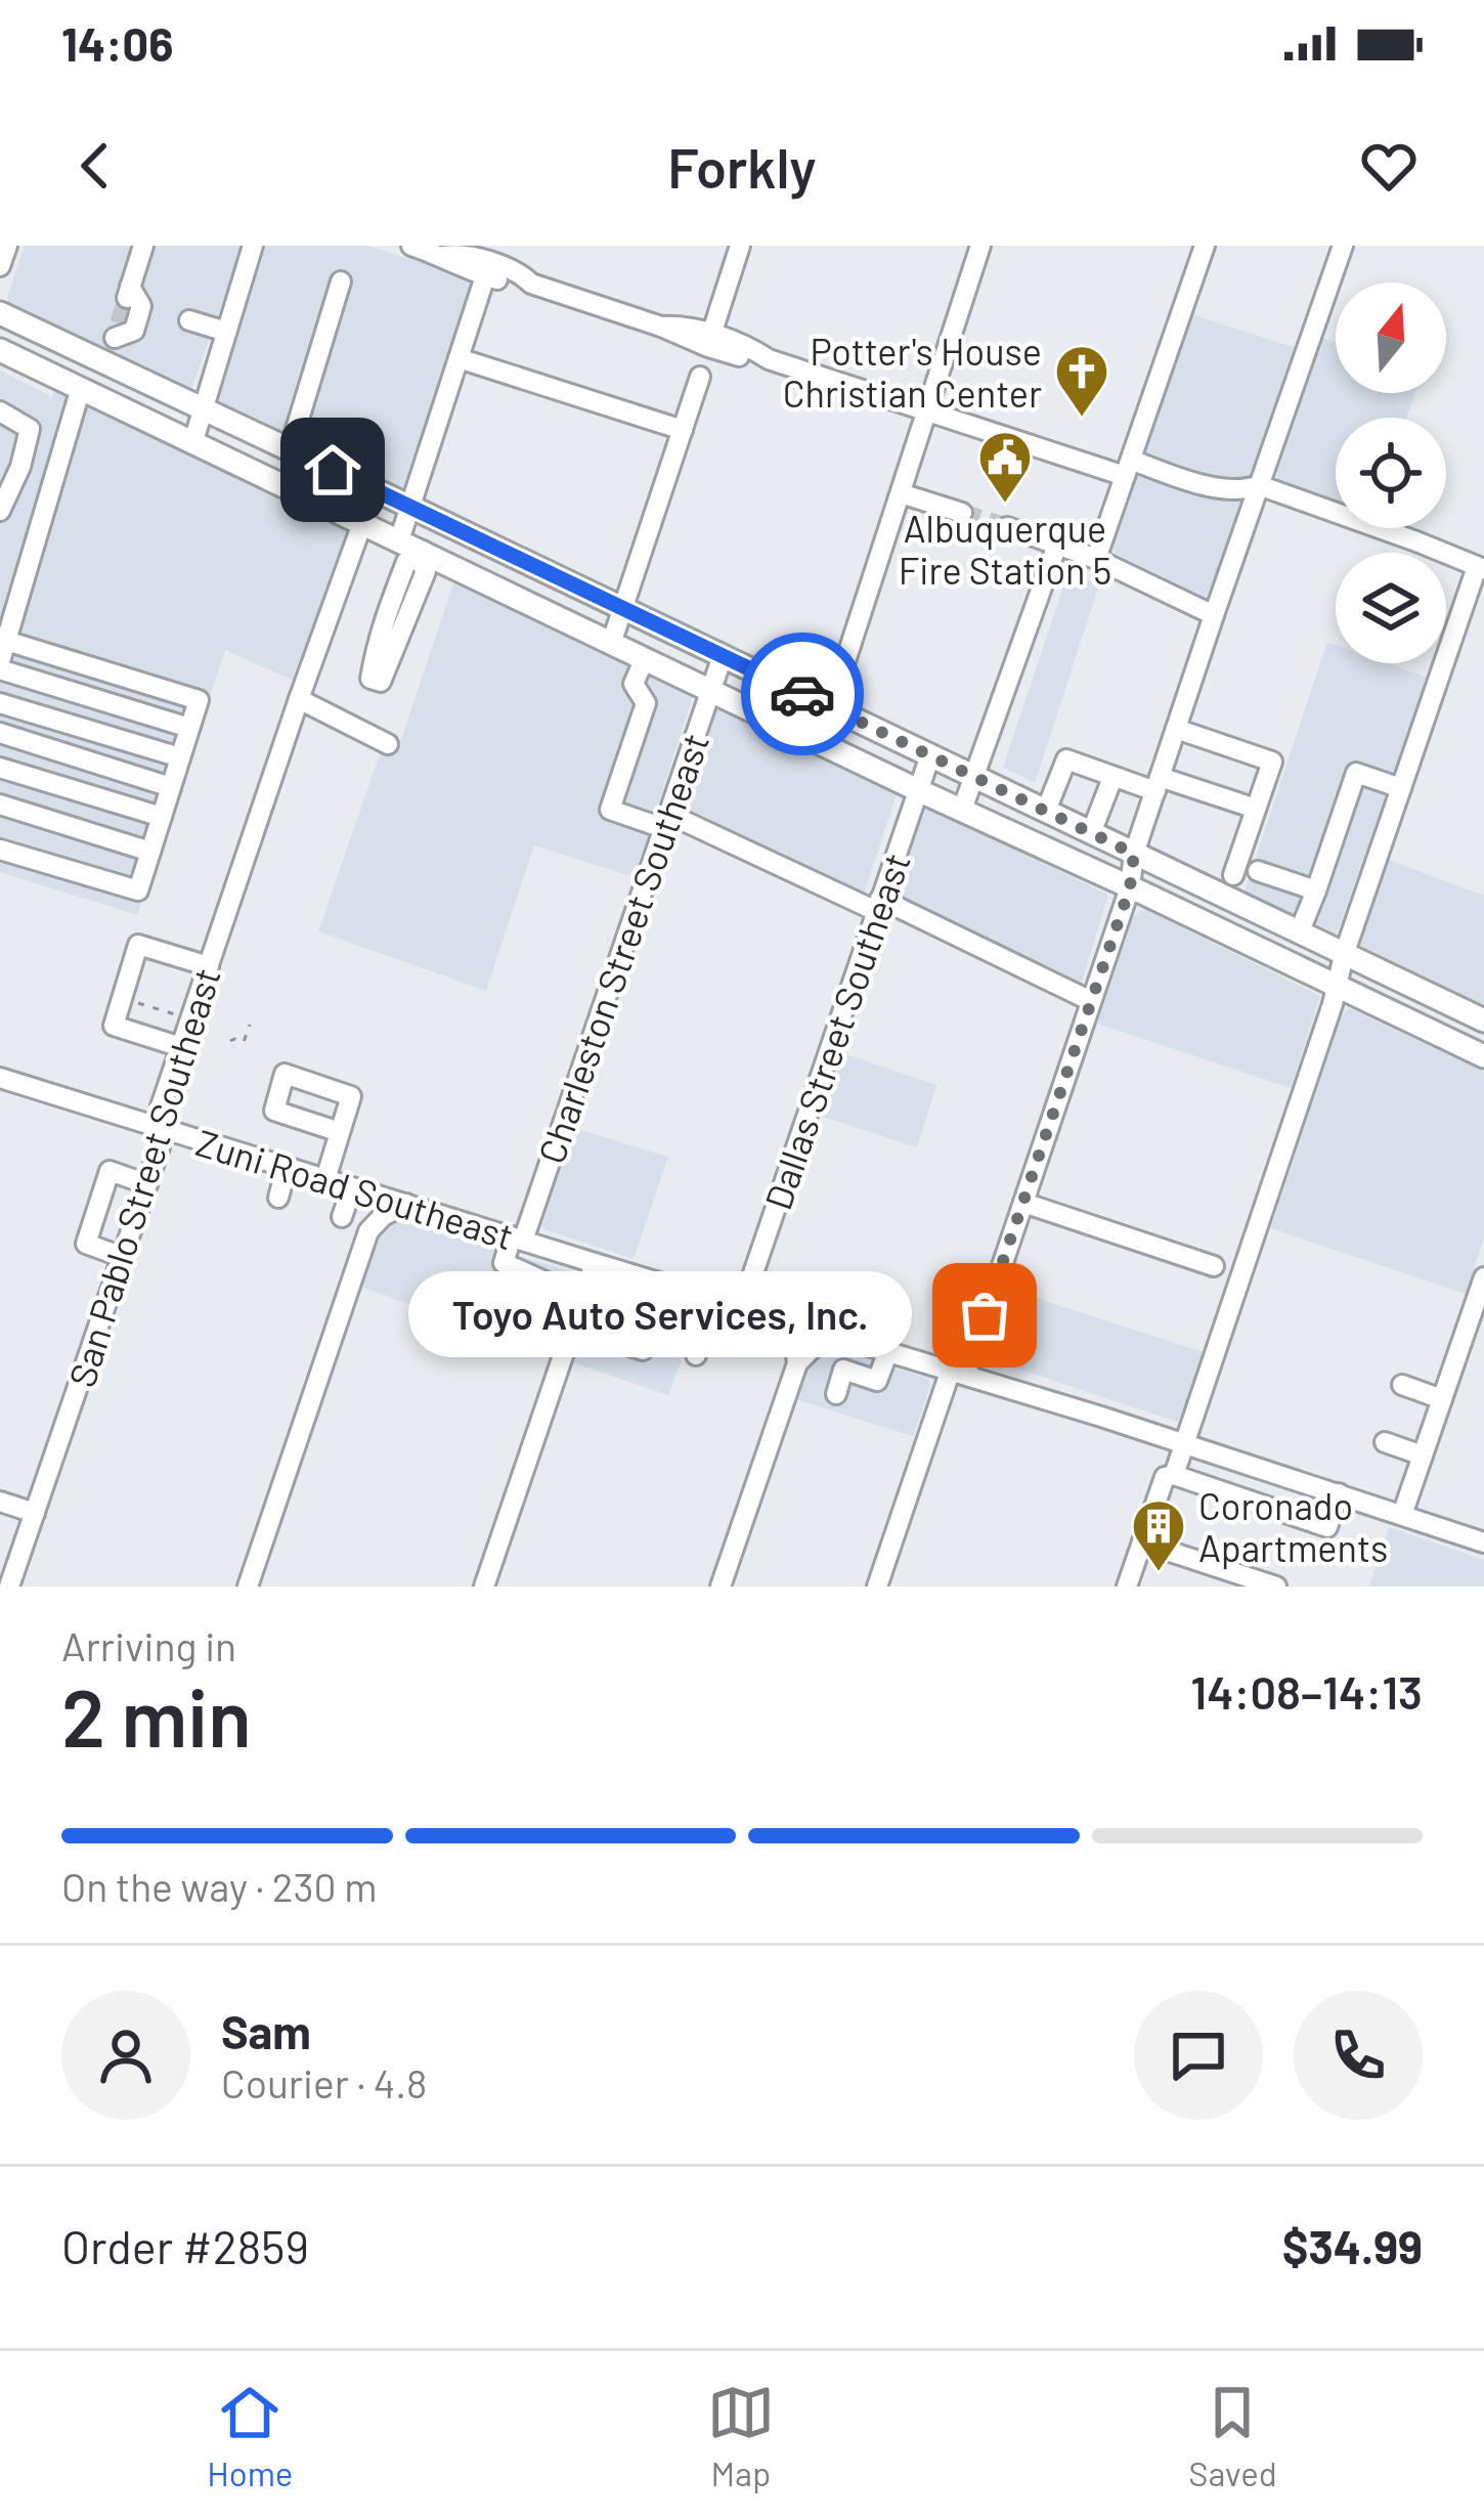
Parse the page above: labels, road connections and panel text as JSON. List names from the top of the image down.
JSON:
{
  "streets": {
    "street": [
      "Charleston Street Southeast",
      "Dallas Street Southeast",
      "San Pablo Street Southeast",
      "Zuni Road Southeast"
    ]
  },
  "crossings": [
    ["Charleston Street Southeast", "Zuni Road Southeast"],
    ["Dallas Street Southeast", "Zuni Road Southeast"],
    ["San Pablo Street Southeast", "Zuni Road Southeast"]
  ],
  "places": {
    "church": ["Potter's House Christian Center"],
    "public building": ["Albuquerque Fire Station 5"],
    "other": ["Toyo Auto Services, Inc."],
    "building": ["Coronado Apartments"]
  },
  "north": "top",
  "page": {
    "status": "14:06",
    "header": "Forkly",
    "bubble": "Toyo Auto Services, Inc.",
    "heading": ["2 min", "Arriving in", "14:08–14:13"],
    "panel": [
      "Sam",
      "Courier · 4.8",
      "Order #2859",
      "$34.99"
    ],
    "bar": "On the way · 230 m",
    "tabs": ["Home", "Map", "Saved"]
  }
}
